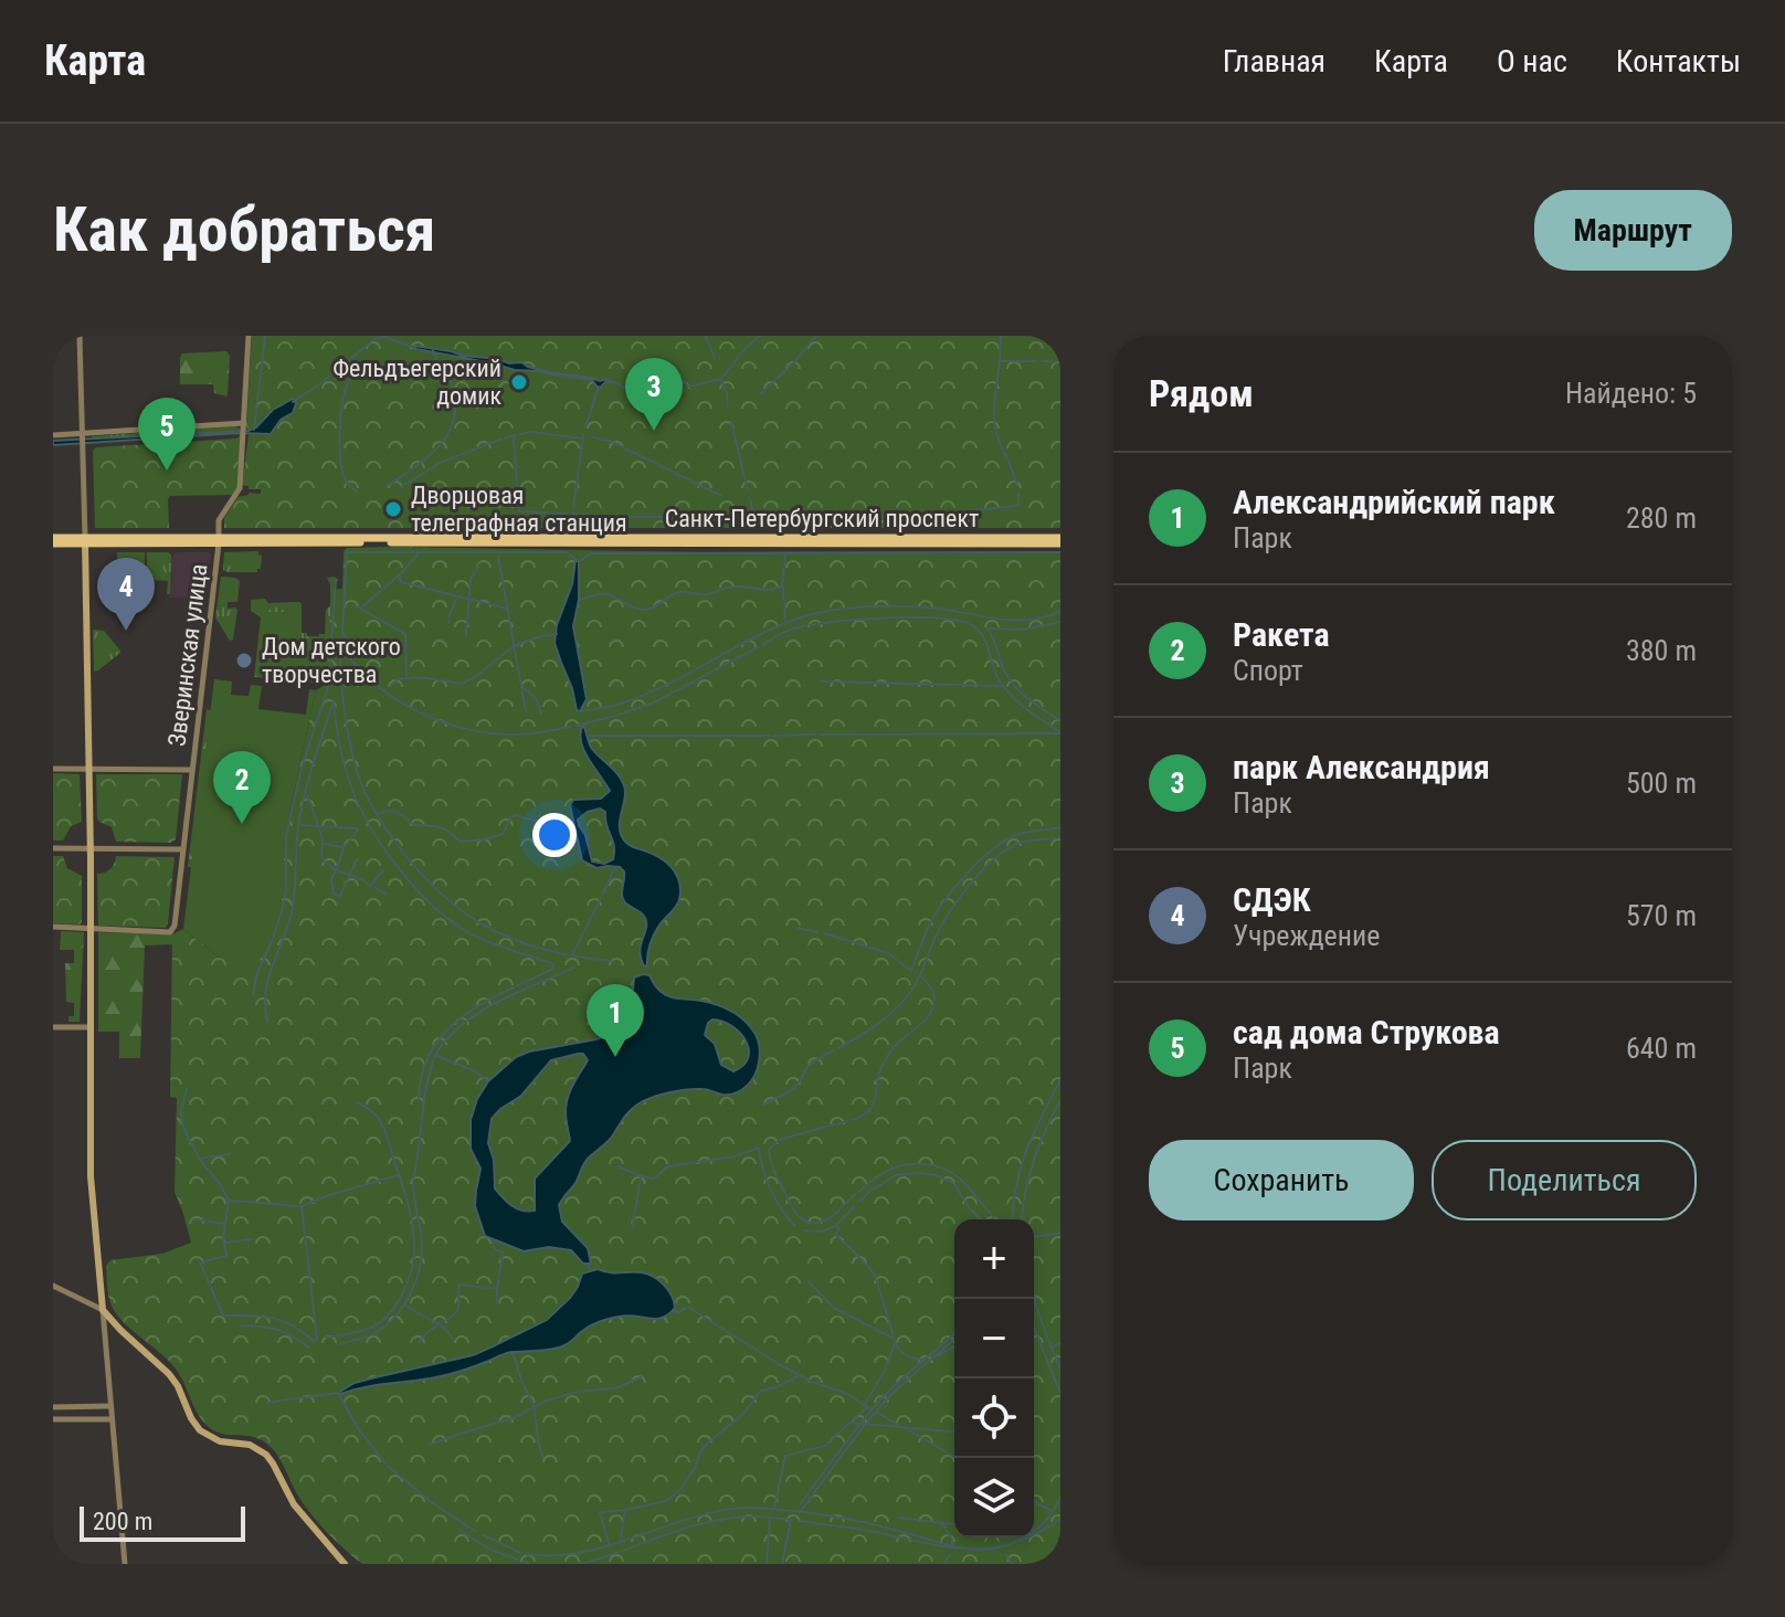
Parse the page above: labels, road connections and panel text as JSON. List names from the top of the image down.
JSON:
{
  "streets": {
    "main road": ["Санкт-Петербургский проспект"],
    "street": ["Зверинская улица"]
  },
  "crossings": [
    ["Санкт-Петербургский проспект", "Зверинская улица"]
  ],
  "places": ["Фельдъегерский домик", "Дворцовая телеграфная станция", "Дом детского творчества"],
  "scale_bar": "200 m",
  "page": {
    "header": "Карта",
    "nav": [
      "Главная",
      "Карта",
      "О нас",
      "Контакты"
    ],
    "buttons": [
      "Маршрут",
      ["Сохранить", "Поделиться"]
    ],
    "title": "Как добраться",
    "heading": ["Рядом", "Найдено: 5"],
    "pins": [
      "3",
      "5",
      "4",
      "2",
      "1"
    ],
    "list": [
      {
        "mark": "1",
        "name": "Александрийский парк",
        "note": "Парк",
        "value": "280 m"
      },
      {
        "mark": "2",
        "name": "Ракета",
        "note": "Спорт",
        "value": "380 m"
      },
      {
        "mark": "3",
        "name": "парк Александрия",
        "note": "Парк",
        "value": "500 m"
      },
      {
        "mark": "4",
        "name": "СДЭК",
        "note": "Учреждение",
        "value": "570 m"
      },
      {
        "mark": "5",
        "name": "сад дома Струкова",
        "note": "Парк",
        "value": "640 m"
      }
    ],
    "map_buttons": ["+", "−"],
    "scale": "200 m"
  }
}
